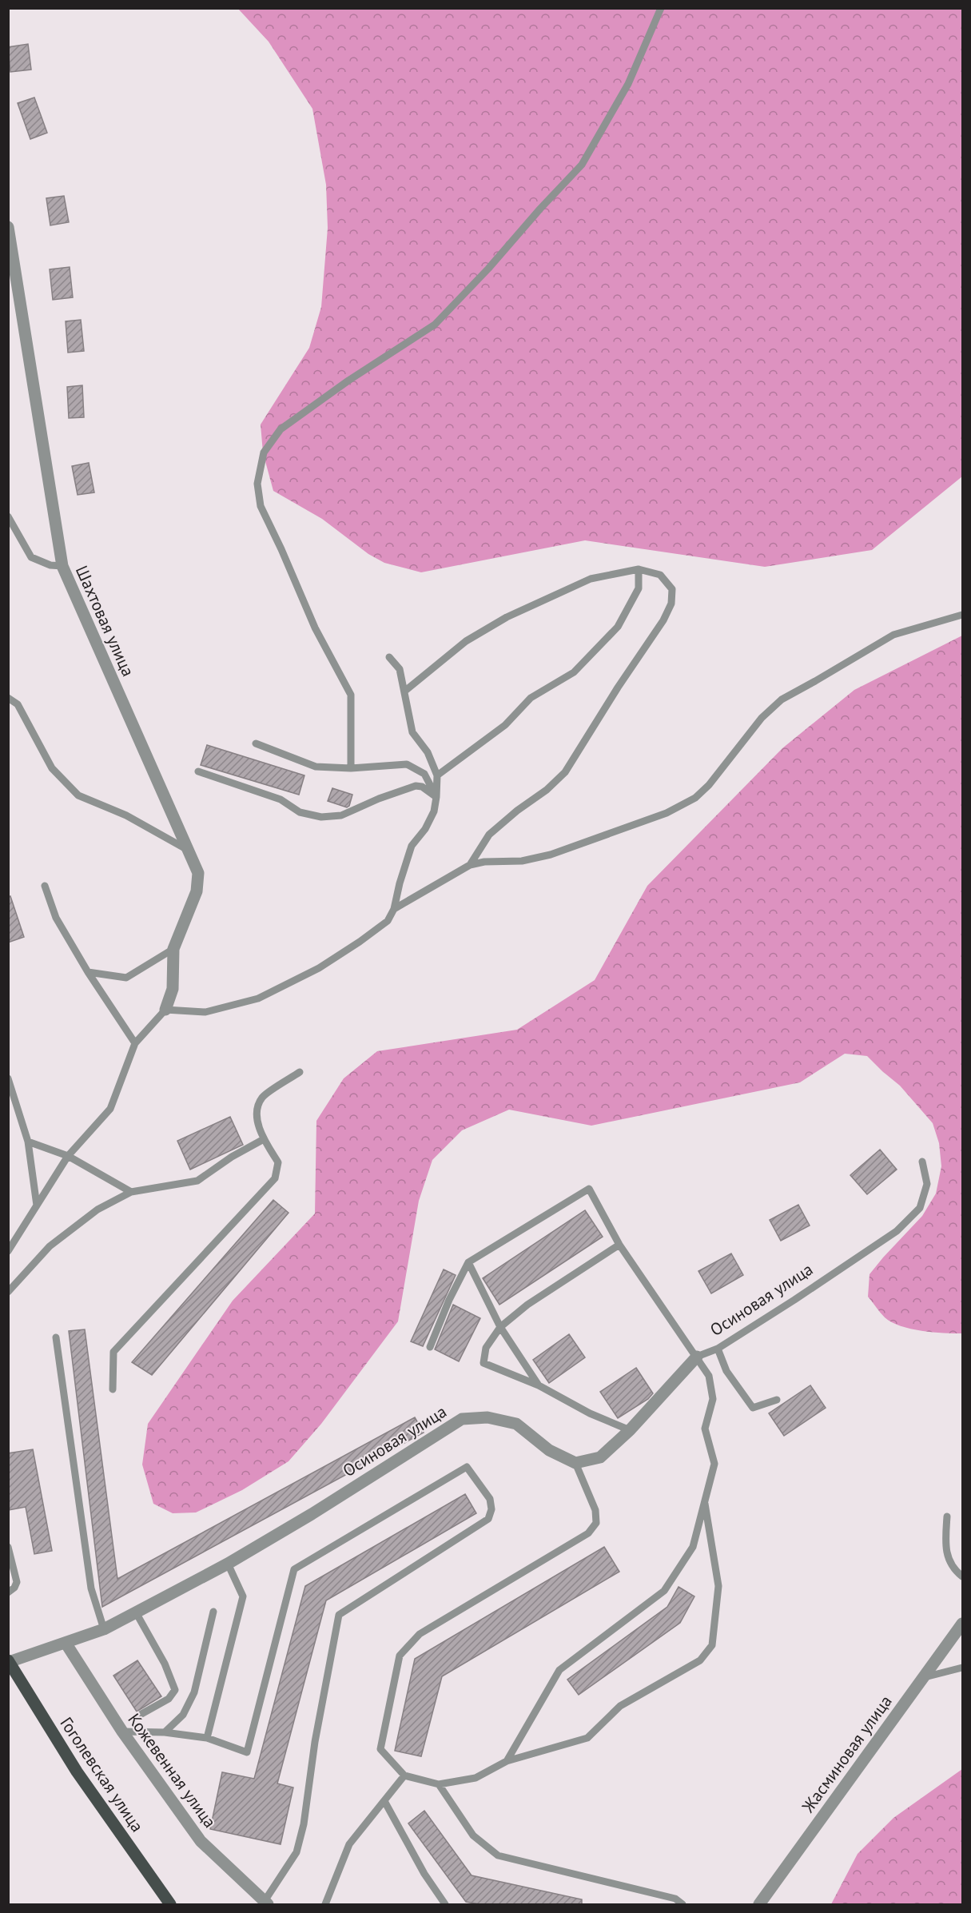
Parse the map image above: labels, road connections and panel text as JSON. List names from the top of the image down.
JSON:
{
  "streets": {
    "main road": ["Гоголевская улица"],
    "street": [
      "Шахтовая улица",
      "Осиновая улица",
      "Жасминовая улица",
      "Кожевенная улица"
    ]
  },
  "crossings": [
    ["Осиновая улица", "Кожевенная улица"],
    ["Осиновая улица", "Гоголевская улица"]
  ]
}
